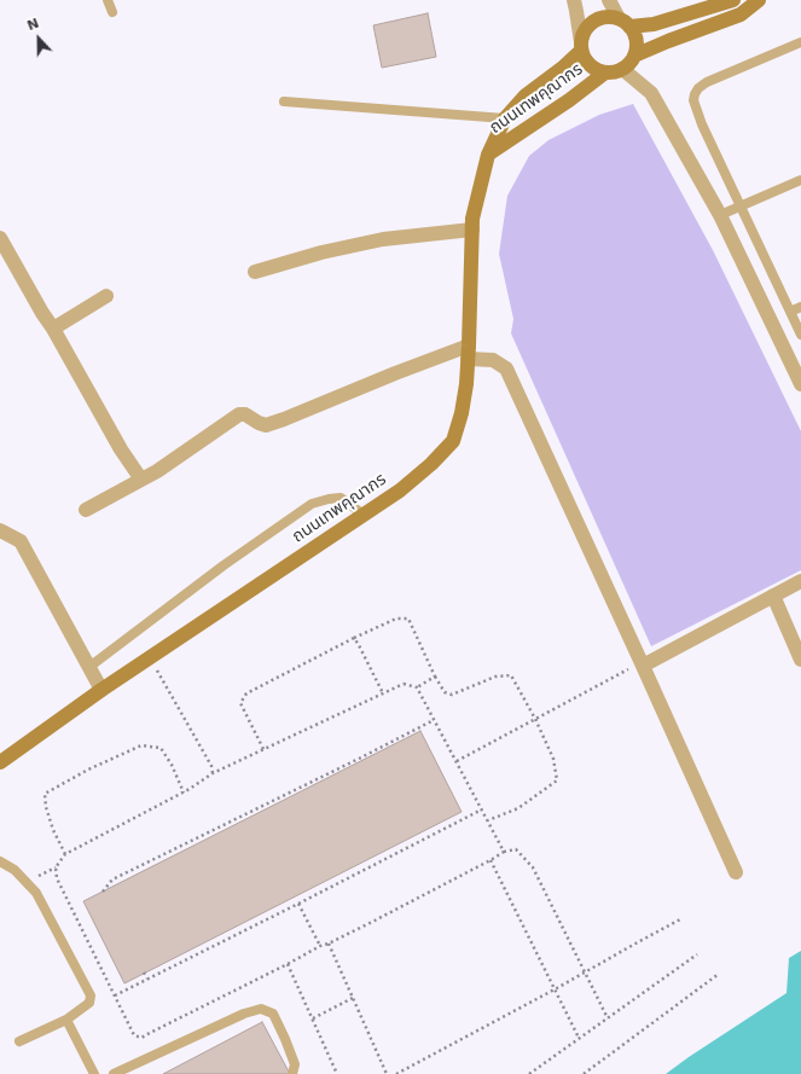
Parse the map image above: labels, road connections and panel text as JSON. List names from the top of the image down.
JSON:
{
  "streets": {
    "main road": ["ถนนเทพคุณากร"]
  },
  "north": "top"
}
